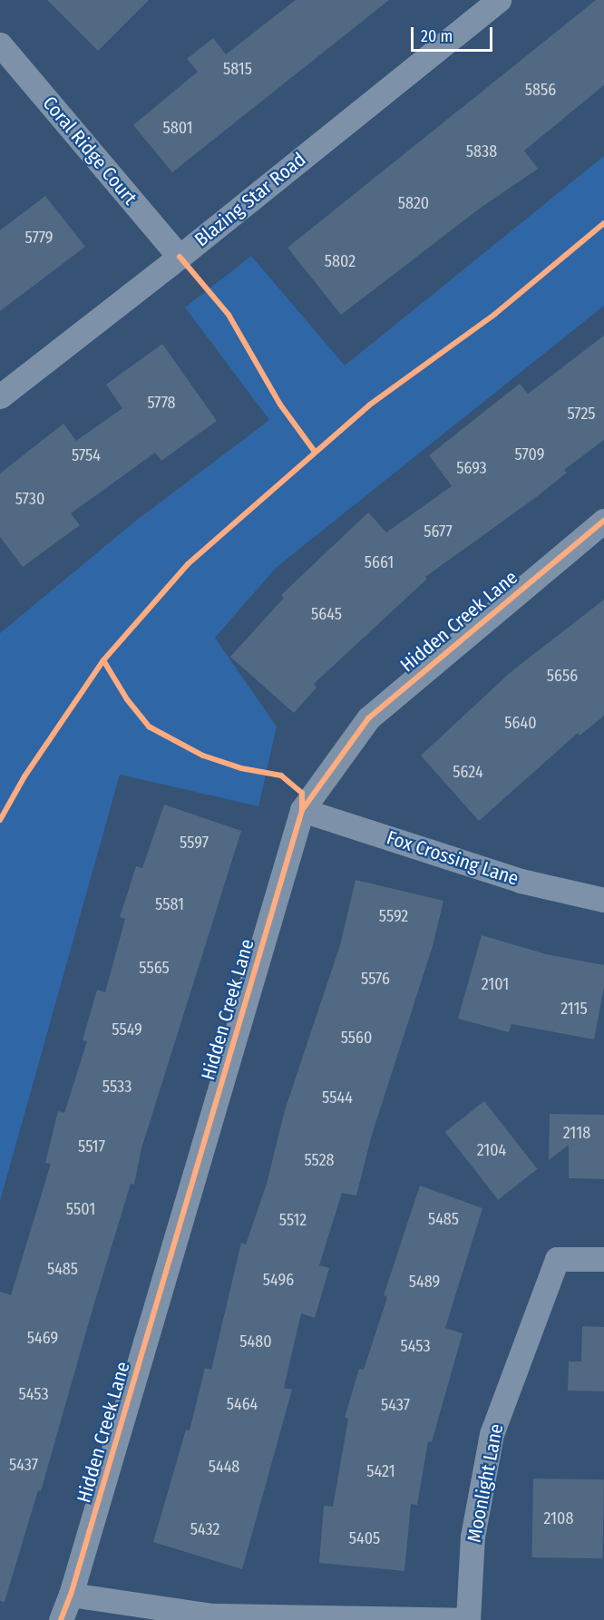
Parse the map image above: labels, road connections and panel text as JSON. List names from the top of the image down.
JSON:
{
  "streets": {
    "street": [
      "Coral Ridge Court",
      "Blazing Star Road",
      "Hidden Creek Lane",
      "Fox Crossing Lane",
      "Moonlight Lane"
    ]
  },
  "crossings": [
    ["Coral Ridge Court", "Blazing Star Road"],
    ["Hidden Creek Lane", "Fox Crossing Lane"]
  ],
  "house_numbers": [
    "5815",
    "5856",
    "5801",
    "5838",
    "5820",
    "5779",
    "5802",
    "5778",
    "5725",
    "5709",
    "5754",
    "5693",
    "5730",
    "5677",
    "5661",
    "5645",
    "5656",
    "5640",
    "5624",
    "5597",
    "5581",
    "5592",
    "5565",
    "5576",
    "2101",
    "2115",
    "5549",
    "5560",
    "5533",
    "5544",
    "2118",
    "5517",
    "2104",
    "5528",
    "5501",
    "5485",
    "5512",
    "5485",
    "5496",
    "5489",
    "5469",
    "5480",
    "5453",
    "5453",
    "5464",
    "5437",
    "5437",
    "5448",
    "5421",
    "2108",
    "5432",
    "5405"
  ],
  "scale_bar": "20 m"
}
